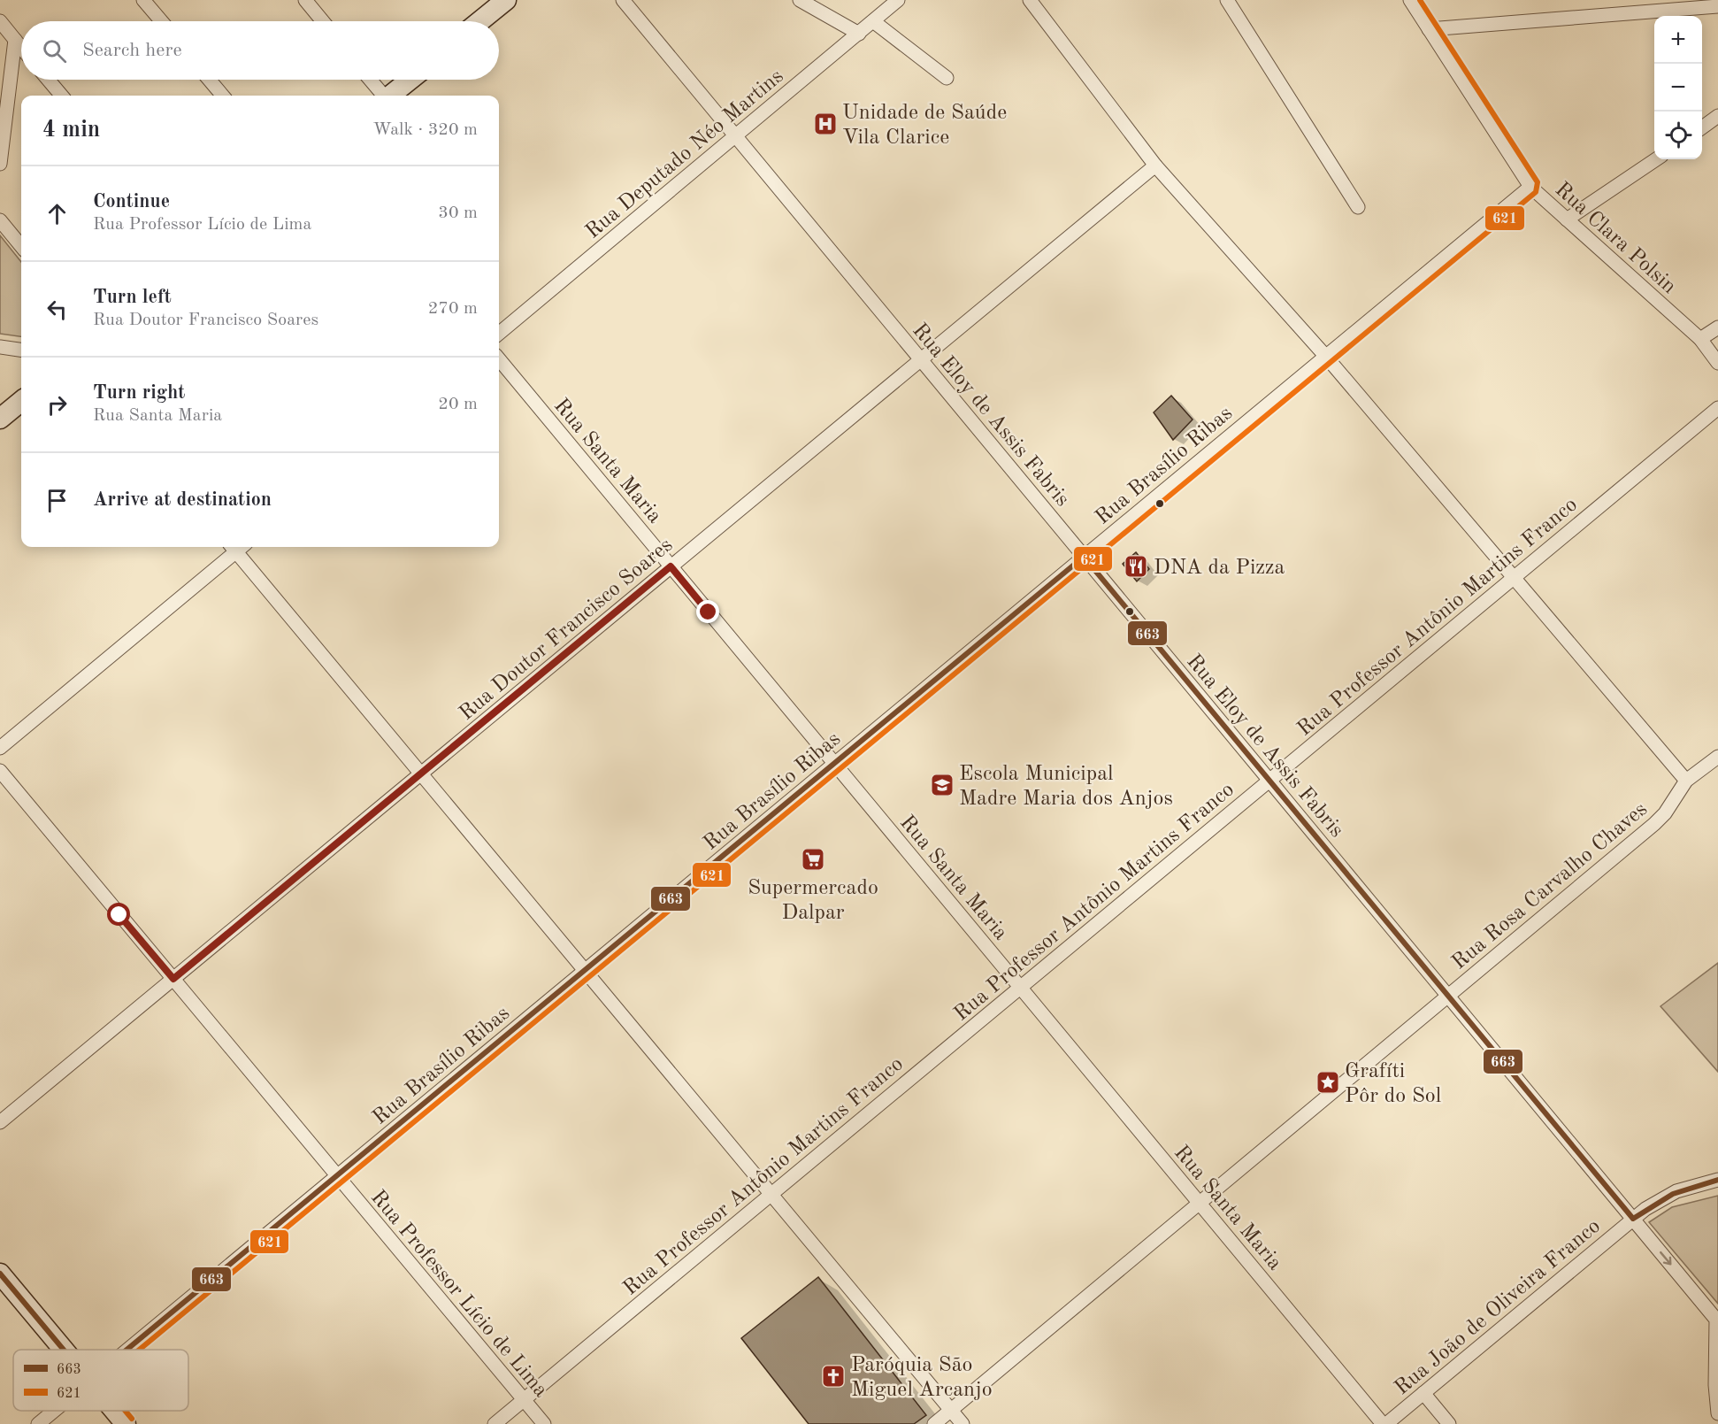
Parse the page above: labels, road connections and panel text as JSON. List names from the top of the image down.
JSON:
{
  "streets": {
    "street": [
      "Rua Deputado Néo Martins",
      "Rua Clara Polsin",
      "Rua Eloy de Assis Fabris",
      "Rua Santa Maria",
      "Rua Brasílio Ribas",
      "Rua Professor Antônio Martins Franco",
      "Rua Doutor Francisco Soares",
      "Rua Rosa Carvalho Chaves",
      "Rua Professor Lício de Lima",
      "Rua João de Oliveira Franco"
    ]
  },
  "crossings": [
    ["Rua Deputado Néo Martins", "Rua Eloy de Assis Fabris"],
    ["Rua Clara Polsin", "Rua Brasílio Ribas"],
    ["Rua Eloy de Assis Fabris", "Rua Brasílio Ribas"],
    ["Rua Eloy de Assis Fabris", "Rua Professor Antônio Martins Franco"],
    ["Rua Eloy de Assis Fabris", "Rua Doutor Francisco Soares"],
    ["Rua Eloy de Assis Fabris", "Rua Rosa Carvalho Chaves"],
    ["Rua Eloy de Assis Fabris", "Rua João de Oliveira Franco"],
    ["Rua Santa Maria", "Rua Brasílio Ribas"],
    ["Rua Santa Maria", "Rua Professor Antônio Martins Franco"],
    ["Rua Santa Maria", "Rua Doutor Francisco Soares"],
    ["Rua Santa Maria", "Rua Rosa Carvalho Chaves"],
    ["Rua Santa Maria", "Rua João de Oliveira Franco"],
    ["Rua Brasílio Ribas", "Rua Professor Lício de Lima"],
    ["Rua Professor Antônio Martins Franco", "Rua Professor Lício de Lima"],
    ["Rua Doutor Francisco Soares", "Rua Professor Lício de Lima"]
  ],
  "places": {
    "hospital": ["Unidade de Saúde Vila Clarice"],
    "restaurant": ["DNA da Pizza"],
    "school or university": ["Escola Municipal Madre Maria dos Anjos"],
    "supermarket": ["Supermercado Dalpar"],
    "place": ["Grafíti Pôr do Sol"],
    "church": ["Paróquia São Miguel Arcanjo"]
  },
  "lines": ["transit line 621", "transit line 663"],
  "legend": ["663", "621"],
  "page": {
    "map_buttons": ["+", "−"],
    "search": "Search here",
    "heading": ["4 min", "Walk · 320 m"],
    "list": [
      ["Continue", "Rua Professor Lício de Lima", "30 m"],
      ["Turn left", "Rua Doutor Francisco Soares", "270 m"],
      ["Turn right", "Rua Santa Maria", "20 m"],
      "Arrive at destination"
    ]
  }
}
